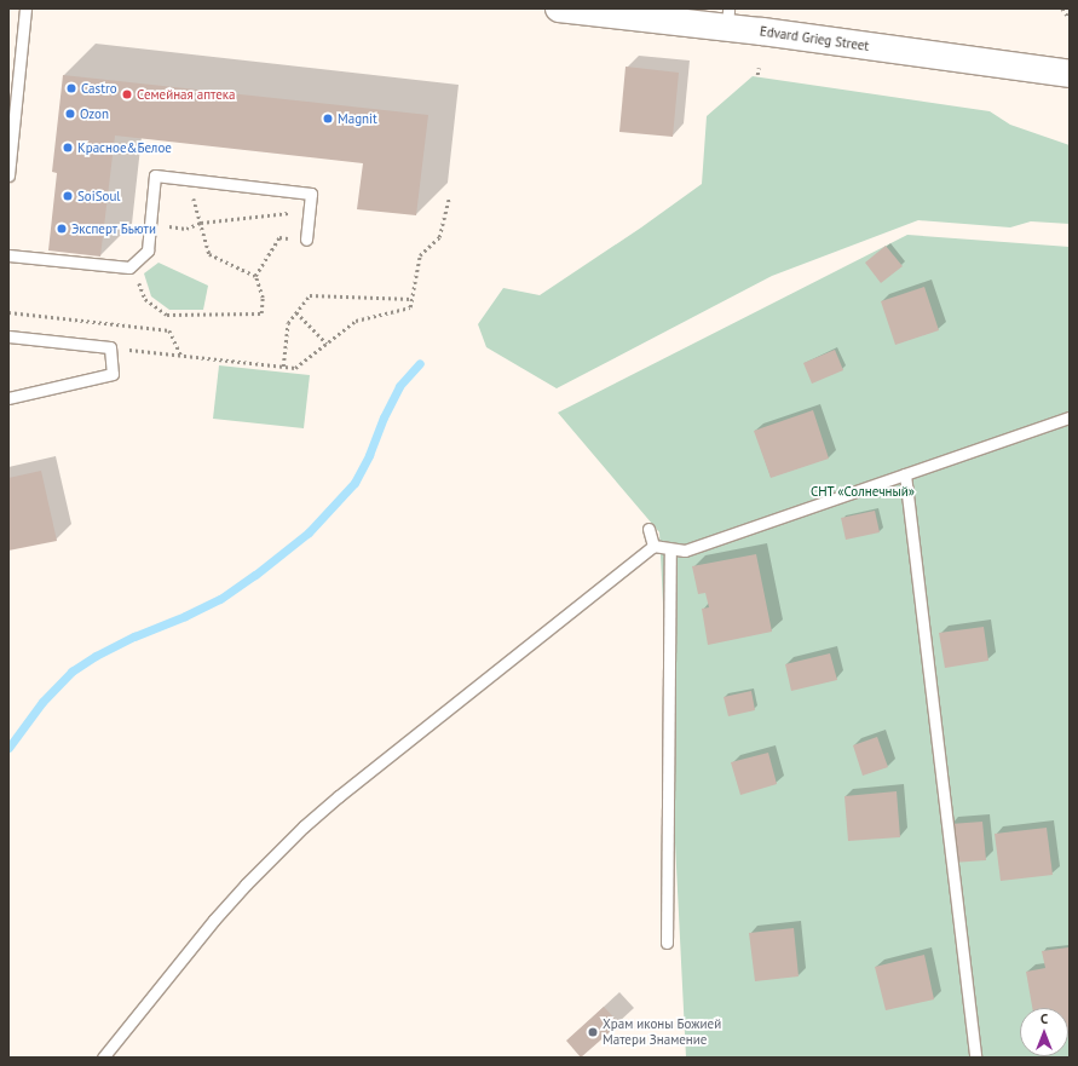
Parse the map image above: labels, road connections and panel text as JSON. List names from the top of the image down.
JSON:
{
  "streets": {
    "street": ["Edvard Grieg Street"]
  },
  "parks": ["СНТ «Солнечный»"],
  "places": [
    "Castro",
    "Семейная аптека",
    "Ozon",
    "Magnit",
    "Красное&Белое",
    "SoiSoul",
    "Эксперт Бьюти",
    "Храм иконы Божией Матери Знамение"
  ],
  "north": "top"
}
